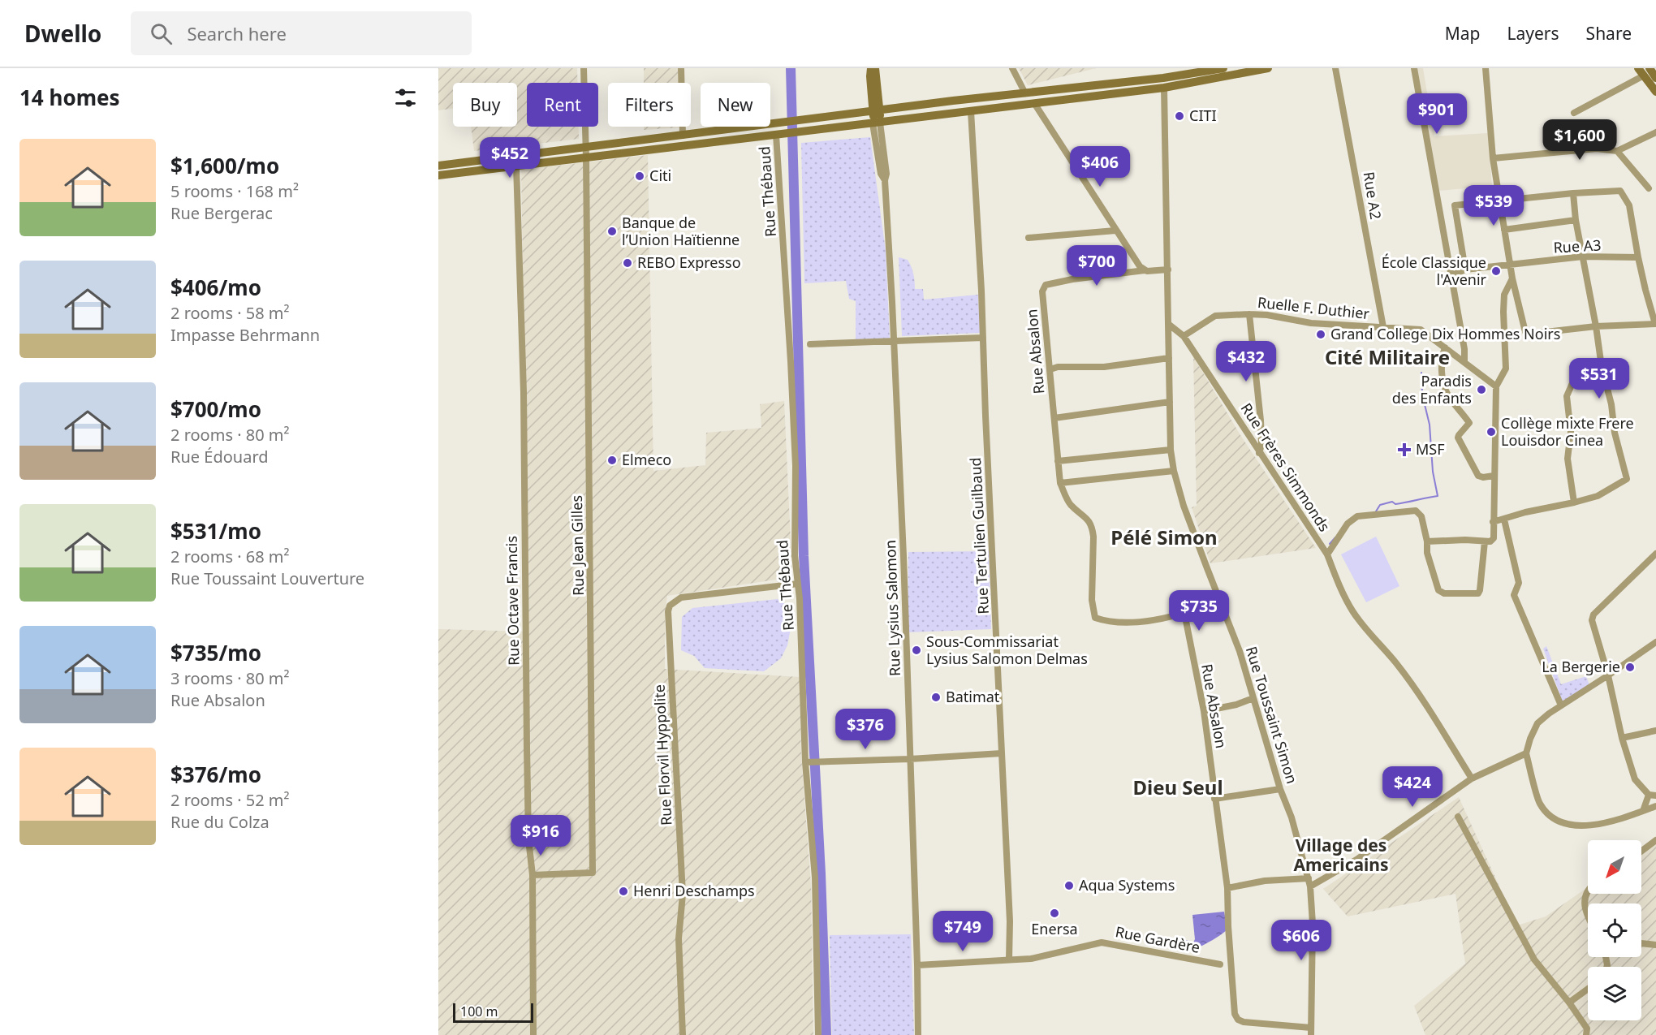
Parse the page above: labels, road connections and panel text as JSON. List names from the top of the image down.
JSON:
{
  "streets": {
    "street": [
      "Rue Thébaud",
      "Rue A2",
      "Rue A3",
      "Ruelle F. Duthier",
      "Rue Absalon",
      "Rue Frères Simmonds",
      "Rue Tertulien Guilbaud",
      "Rue Jean Gilles",
      "Rue Octave Francis",
      "Rue Lysius Salomon",
      "Rue Toussaint Simon",
      "Rue Florvil Hyppolite",
      "Rue Gardère"
    ]
  },
  "crossings": [
    ["Rue Thébaud", "Rue Florvil Hyppolite"],
    ["Rue A2", "Ruelle F. Duthier"],
    ["Ruelle F. Duthier", "Rue Frères Simmonds"],
    ["Rue Absalon", "Rue Toussaint Simon"],
    ["Rue Frères Simmonds", "Rue Toussaint Simon"],
    ["Rue Tertulien Guilbaud", "Rue Gardère"],
    ["Rue Jean Gilles", "Rue Octave Francis"],
    ["Rue Lysius Salomon", "Rue Gardère"]
  ],
  "districts": [
    "Cité Militaire",
    "Pélé Simon",
    "Dieu Seul",
    "Village des Americains"
  ],
  "places": {
    "other": [
      "CITI",
      "Citi",
      "Banque de l’Union Haïtienne",
      "REBO Expresso",
      "École Classique l'Avenir",
      "Grand College Dix Hommes Noirs",
      "Paradis des Enfants",
      "Collège mixte Frere Louisdor Cinea",
      "Elmeco",
      "Sous-Commissariat Lysius Salomon Delmas",
      "La Bergerie",
      "Batimat",
      "Aqua Systems",
      "Henri Deschamps",
      "Enersa"
    ],
    "health": ["MSF"]
  },
  "scale_bar": "100 m",
  "north": "bottom left",
  "page": {
    "header": "Dwello",
    "search": "Search here",
    "nav": ["Map", "Layers", "Share"],
    "heading": "14 homes",
    "chip": [
      "Buy",
      "Rent",
      "Filters",
      "New"
    ],
    "price": [
      "$901",
      "$1,600",
      "$452",
      "$406",
      "$539",
      "$700",
      "$432",
      "$531",
      "$735",
      "$376",
      "$424",
      "$916",
      "$749",
      "$606"
    ],
    "list": [
      {
        "name": "$1,600/mo",
        "note": "5 rooms · 168 m² · Rue Bergerac"
      },
      {
        "name": "$406/mo",
        "note": "2 rooms · 58 m² · Impasse Behrmann"
      },
      {
        "name": "$700/mo",
        "note": "2 rooms · 80 m² · Rue Édouard"
      },
      {
        "name": "$531/mo",
        "note": "2 rooms · 68 m² · Rue Toussaint Louverture"
      },
      {
        "name": "$735/mo",
        "note": "3 rooms · 80 m² · Rue Absalon"
      },
      {
        "name": "$376/mo",
        "note": "2 rooms · 52 m² · Rue du Colza"
      }
    ],
    "scale": "100 m"
  }
}
